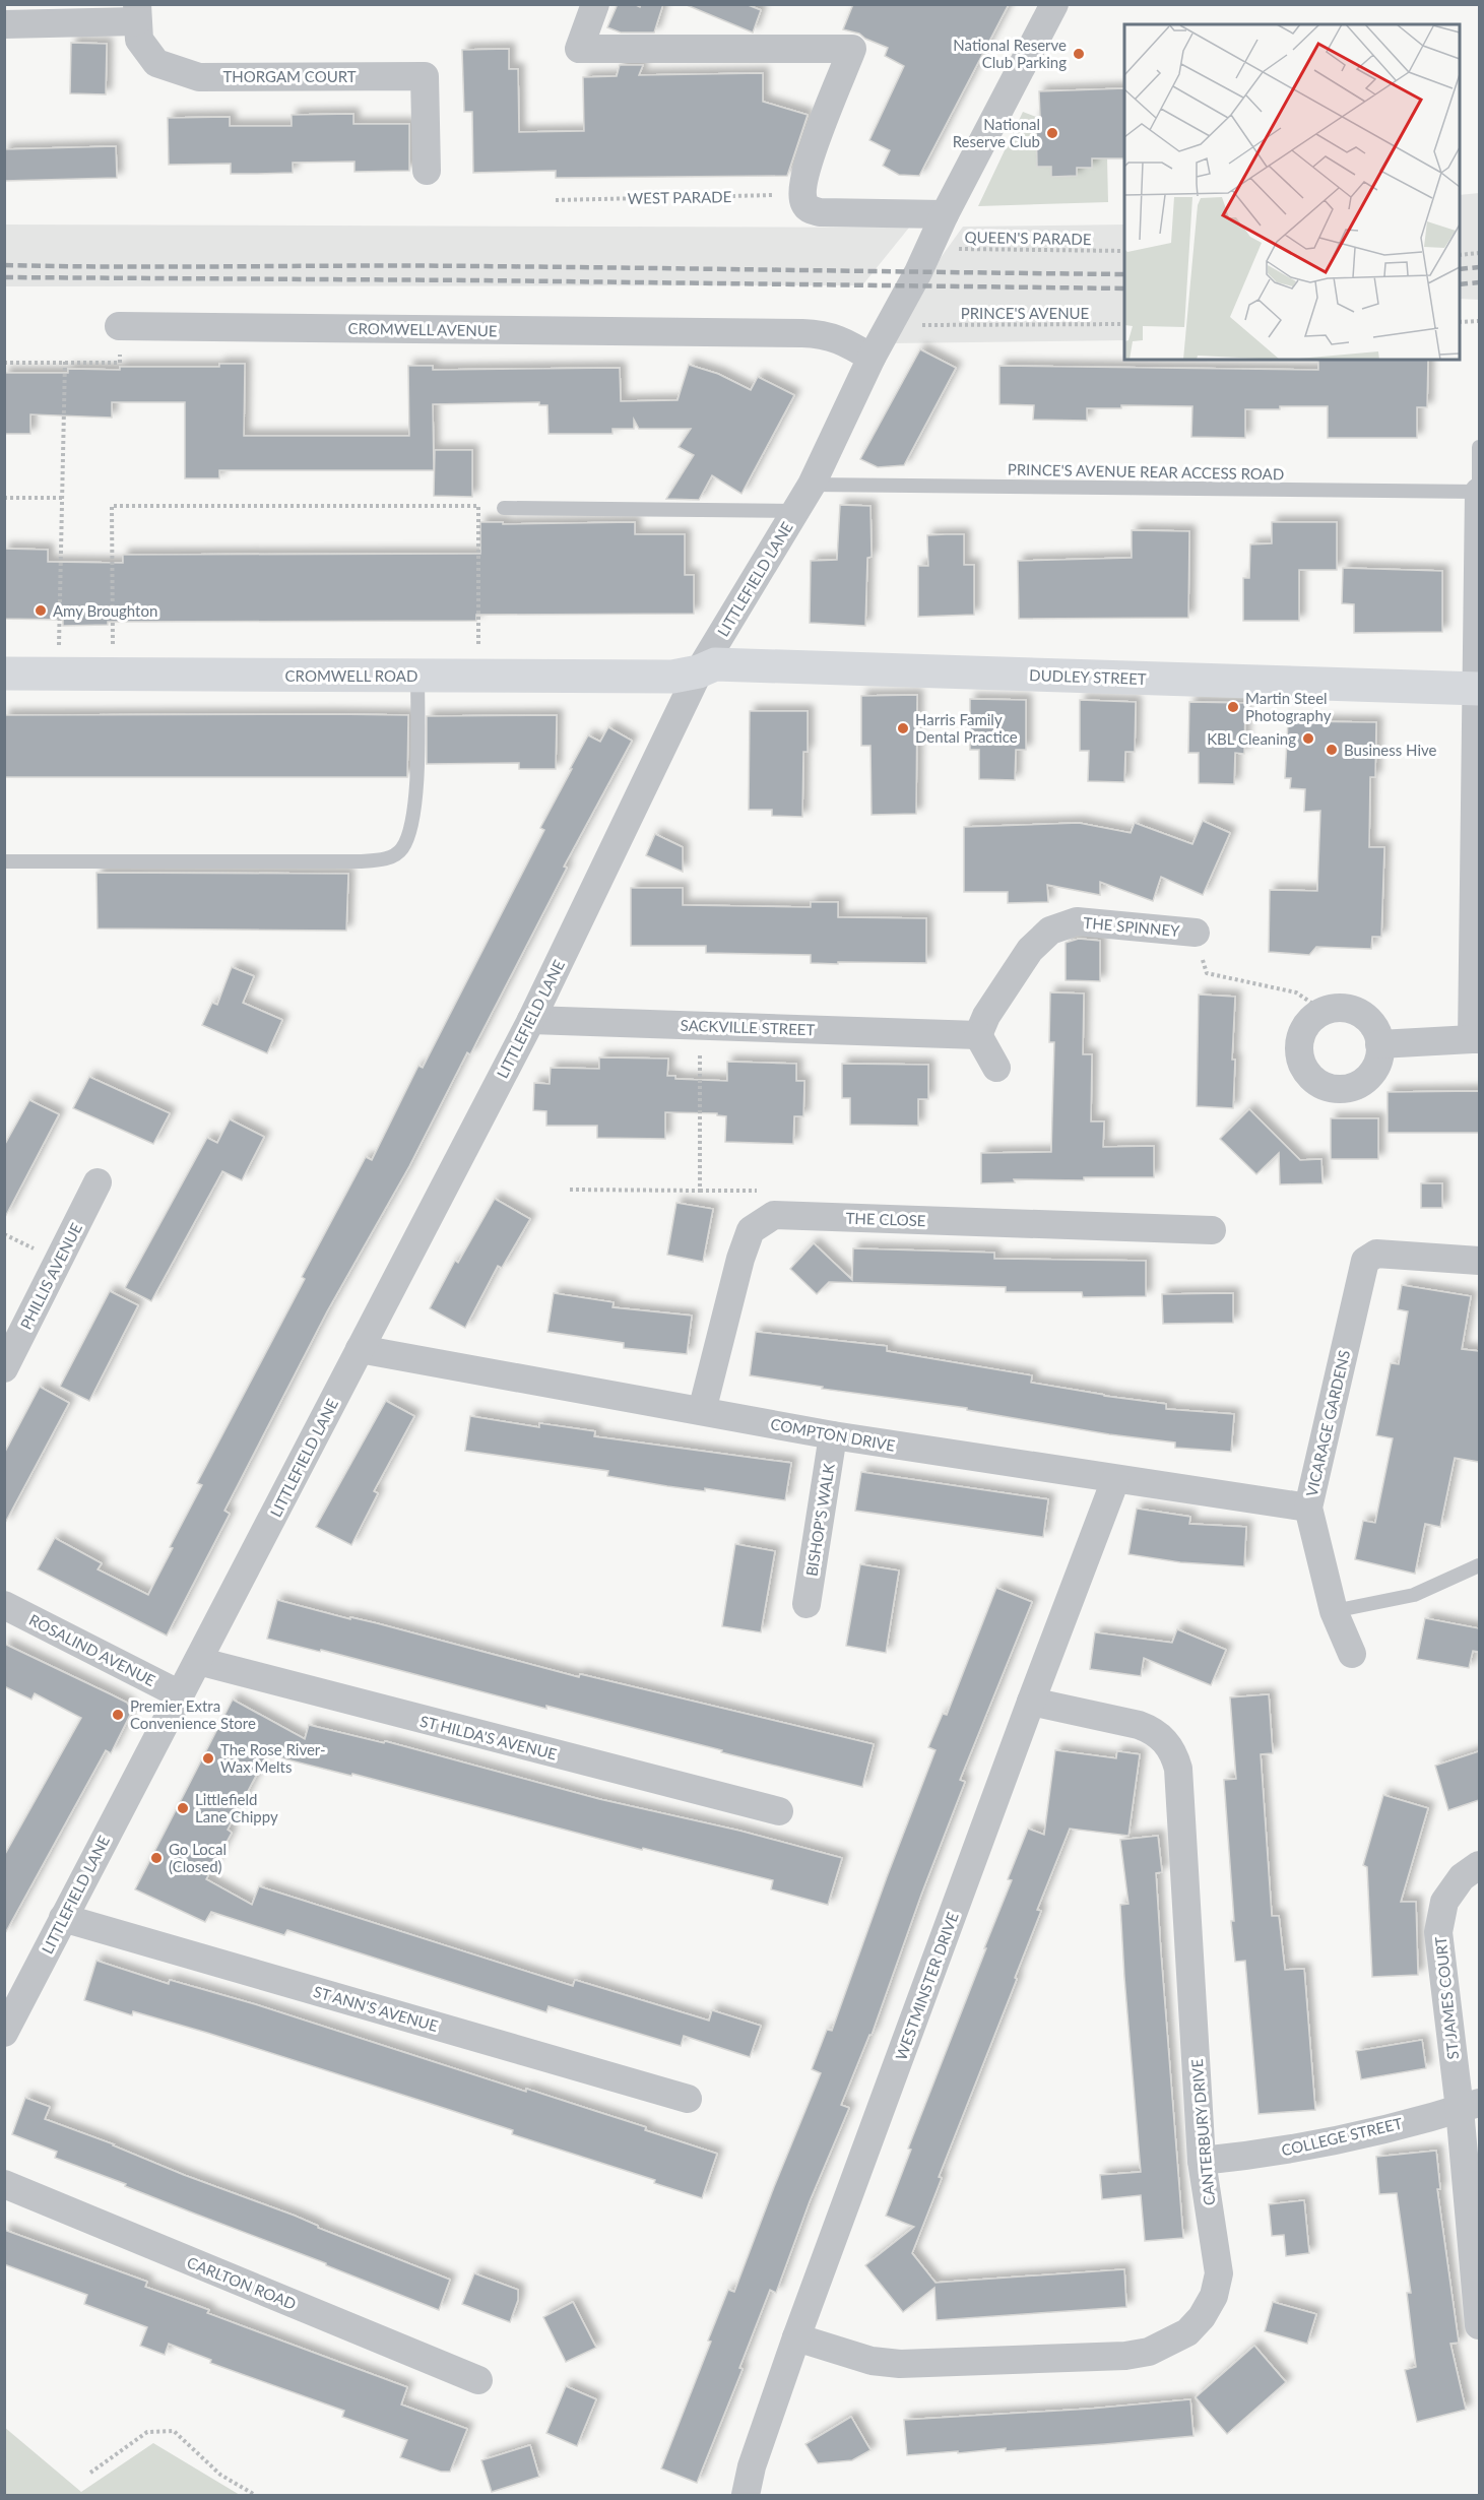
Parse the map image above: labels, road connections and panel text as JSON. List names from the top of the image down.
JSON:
{
  "streets": {
    "main road": ["CROMWELL ROAD", "DUDLEY STREET"],
    "street": [
      "THORGAM COURT",
      "CROMWELL AVENUE",
      "LITTLEFIELD LANE",
      "THE SPINNEY",
      "SACKVILLE STREET",
      "THE CLOSE",
      "PHILLIS AVENUE",
      "VICARAGE GARDENS",
      "COMPTON DRIVE",
      "BISHOP'S WALK",
      "ROSALIND AVENUE",
      "ST HILDA'S AVENUE",
      "WESTMINSTER DRIVE",
      "ST JAMES COURT",
      "ST ANN'S AVENUE",
      "CANTERBURY DRIVE",
      "COLLEGE STREET",
      "CARLTON ROAD"
    ],
    "lane": ["PRINCE'S AVENUE REAR ACCESS ROAD"],
    "path": ["WEST PARADE", "QUEEN'S PARADE", "PRINCE'S AVENUE"]
  },
  "crossings": [
    ["QUEEN'S PARADE", "LITTLEFIELD LANE"],
    ["CROMWELL AVENUE", "LITTLEFIELD LANE"],
    ["PRINCE'S AVENUE REAR ACCESS ROAD", "LITTLEFIELD LANE"],
    ["LITTLEFIELD LANE", "CROMWELL ROAD"],
    ["LITTLEFIELD LANE", "DUDLEY STREET"],
    ["LITTLEFIELD LANE", "SACKVILLE STREET"],
    ["LITTLEFIELD LANE", "COMPTON DRIVE"],
    ["LITTLEFIELD LANE", "ROSALIND AVENUE"],
    ["LITTLEFIELD LANE", "ST HILDA'S AVENUE"],
    ["LITTLEFIELD LANE", "ST ANN'S AVENUE"],
    ["CROMWELL ROAD", "DUDLEY STREET"],
    ["THE SPINNEY", "SACKVILLE STREET"],
    ["THE CLOSE", "COMPTON DRIVE"],
    ["VICARAGE GARDENS", "COMPTON DRIVE"],
    ["COMPTON DRIVE", "BISHOP'S WALK"],
    ["COMPTON DRIVE", "WESTMINSTER DRIVE"],
    ["WESTMINSTER DRIVE", "CANTERBURY DRIVE"],
    ["ST JAMES COURT", "COLLEGE STREET"],
    ["CANTERBURY DRIVE", "COLLEGE STREET"]
  ],
  "places": [
    "National Reserve Club Parking",
    "National Reserve Club",
    "Amy Broughton",
    "Martin Steel Photography",
    "Harris Family Dental Practice",
    "KBL Cleaning",
    "Business Hive",
    "Premier Extra Convenience Store",
    "The Rose River- Wax Melts",
    "Littlefield Lane Chippy",
    "Go Local (Closed)"
  ]
}
